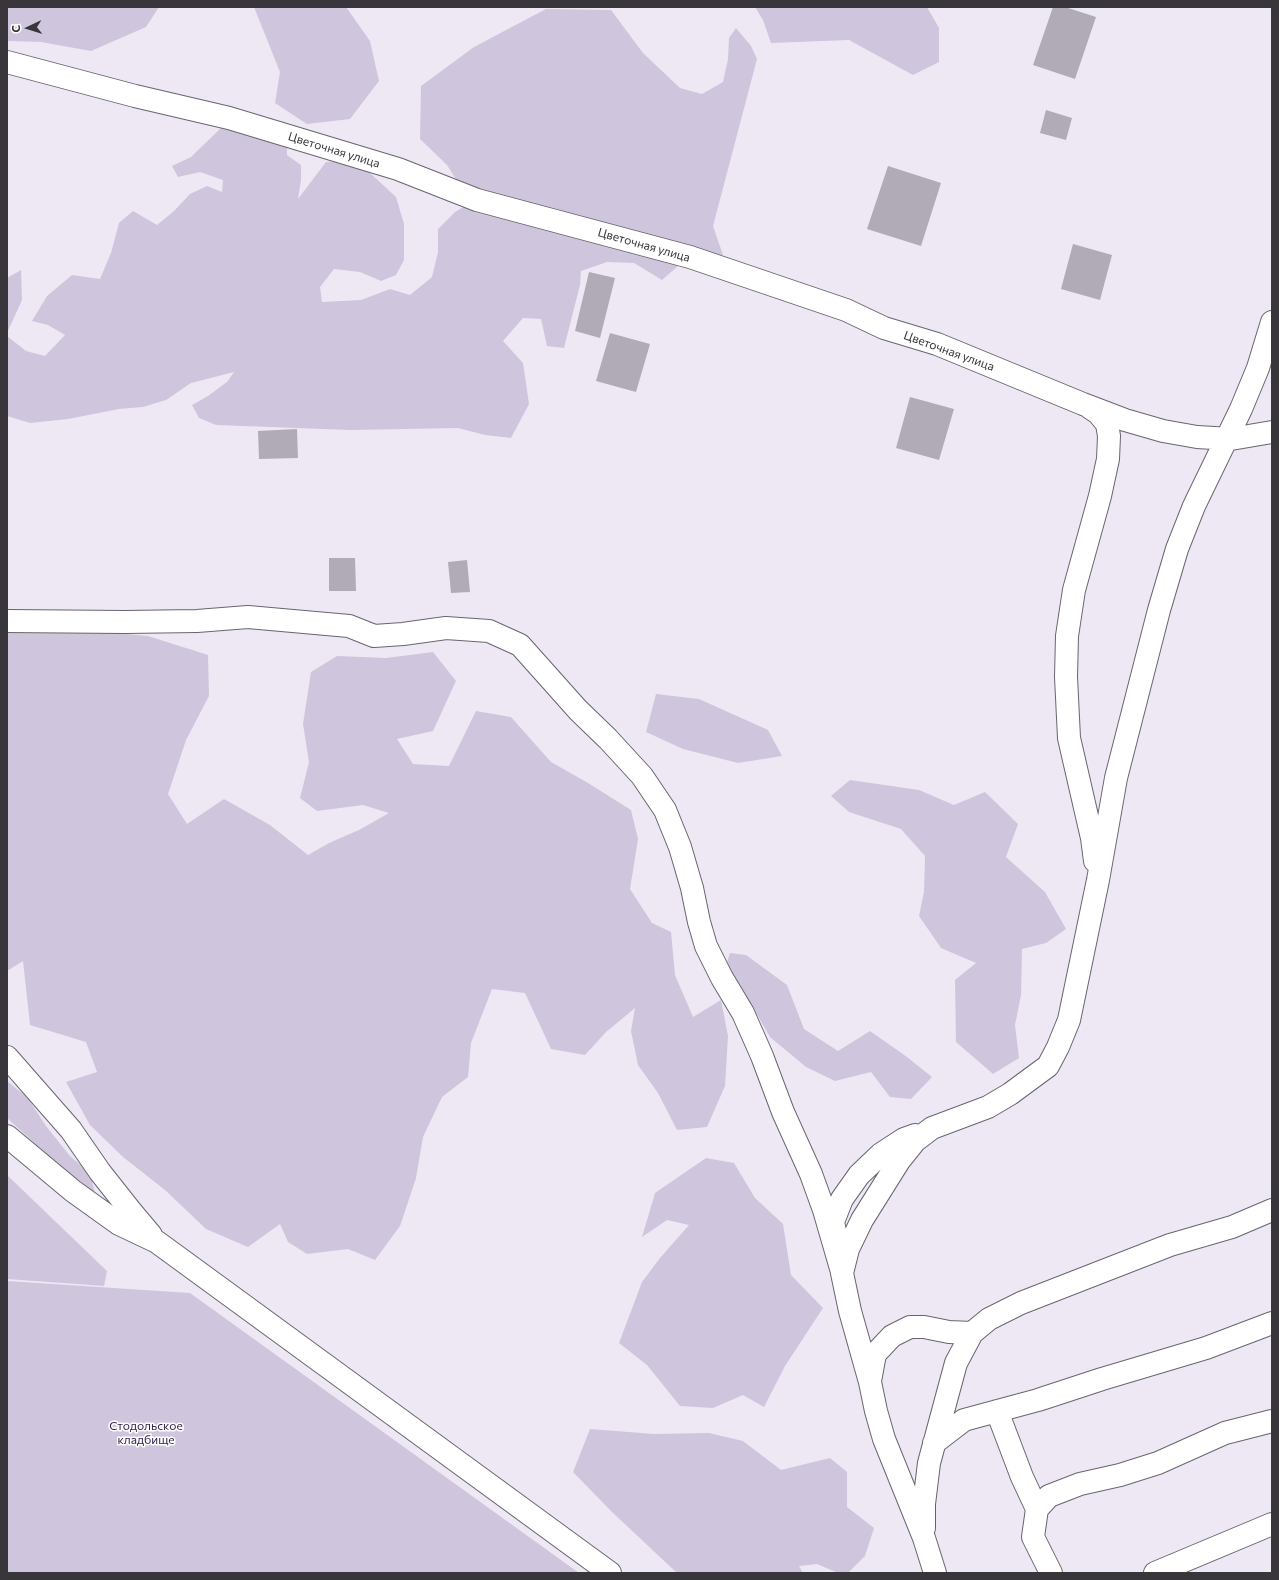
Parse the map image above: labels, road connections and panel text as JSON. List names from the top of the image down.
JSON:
{
  "streets": {
    "street": ["Цветочная улица"]
  },
  "parks": ["Стодольское кладбище"],
  "north": "left"
}
